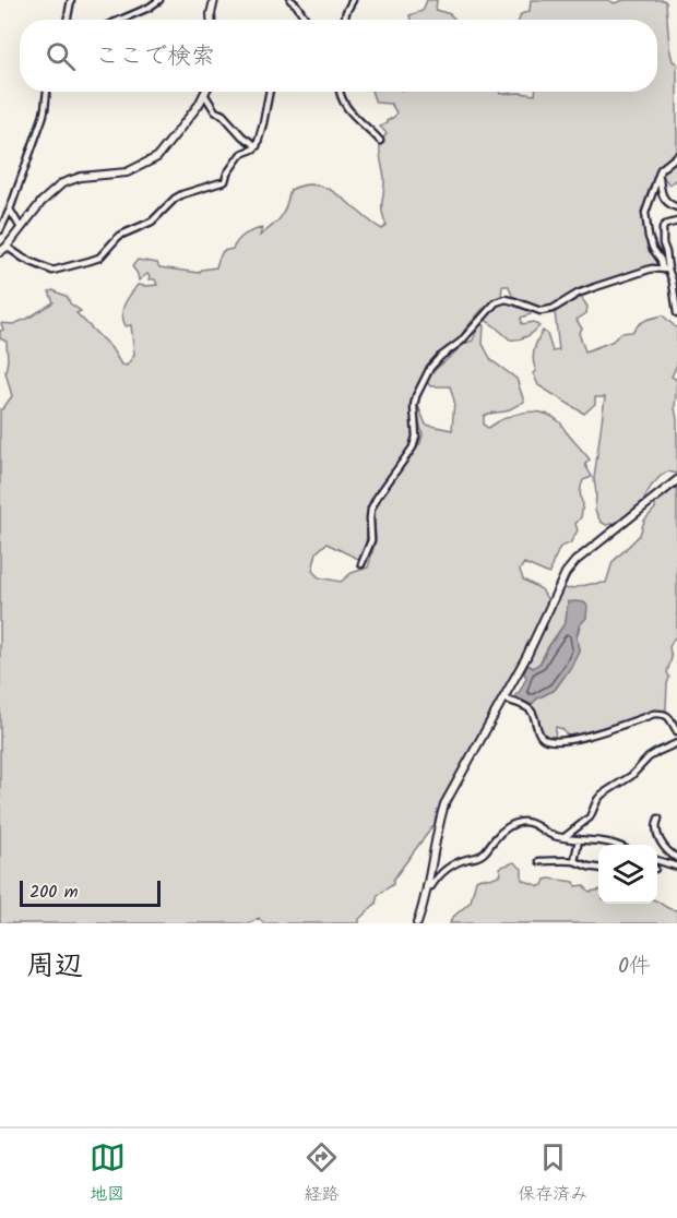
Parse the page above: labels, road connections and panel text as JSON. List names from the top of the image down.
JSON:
{
  "scale_bar": "200 m",
  "page": {
    "search": "ここで検索",
    "scale": "200 m",
    "heading": ["周辺", "0件"],
    "nav": ["地図", "経路", "保存済み"]
  }
}
